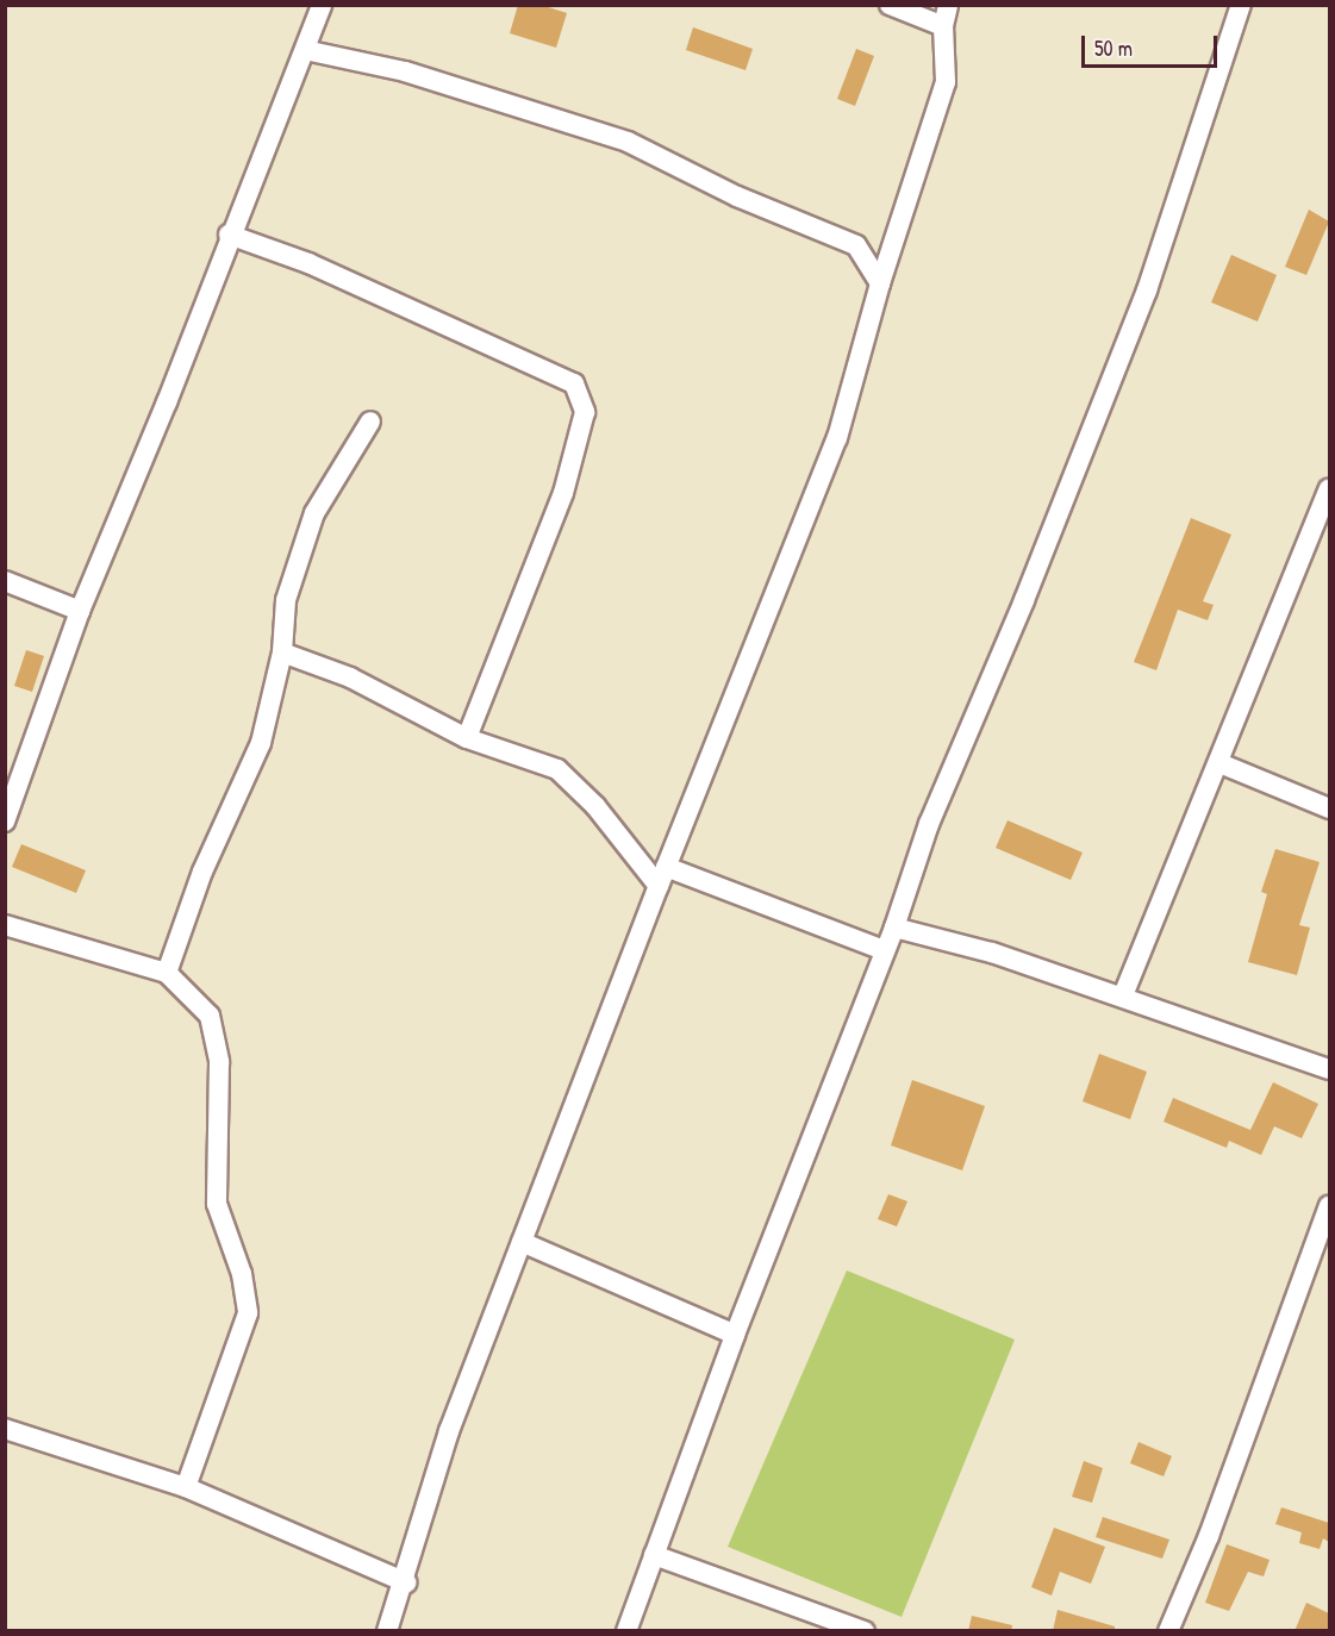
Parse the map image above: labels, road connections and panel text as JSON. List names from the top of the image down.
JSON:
{
  "scale_bar": "50 m"
}
